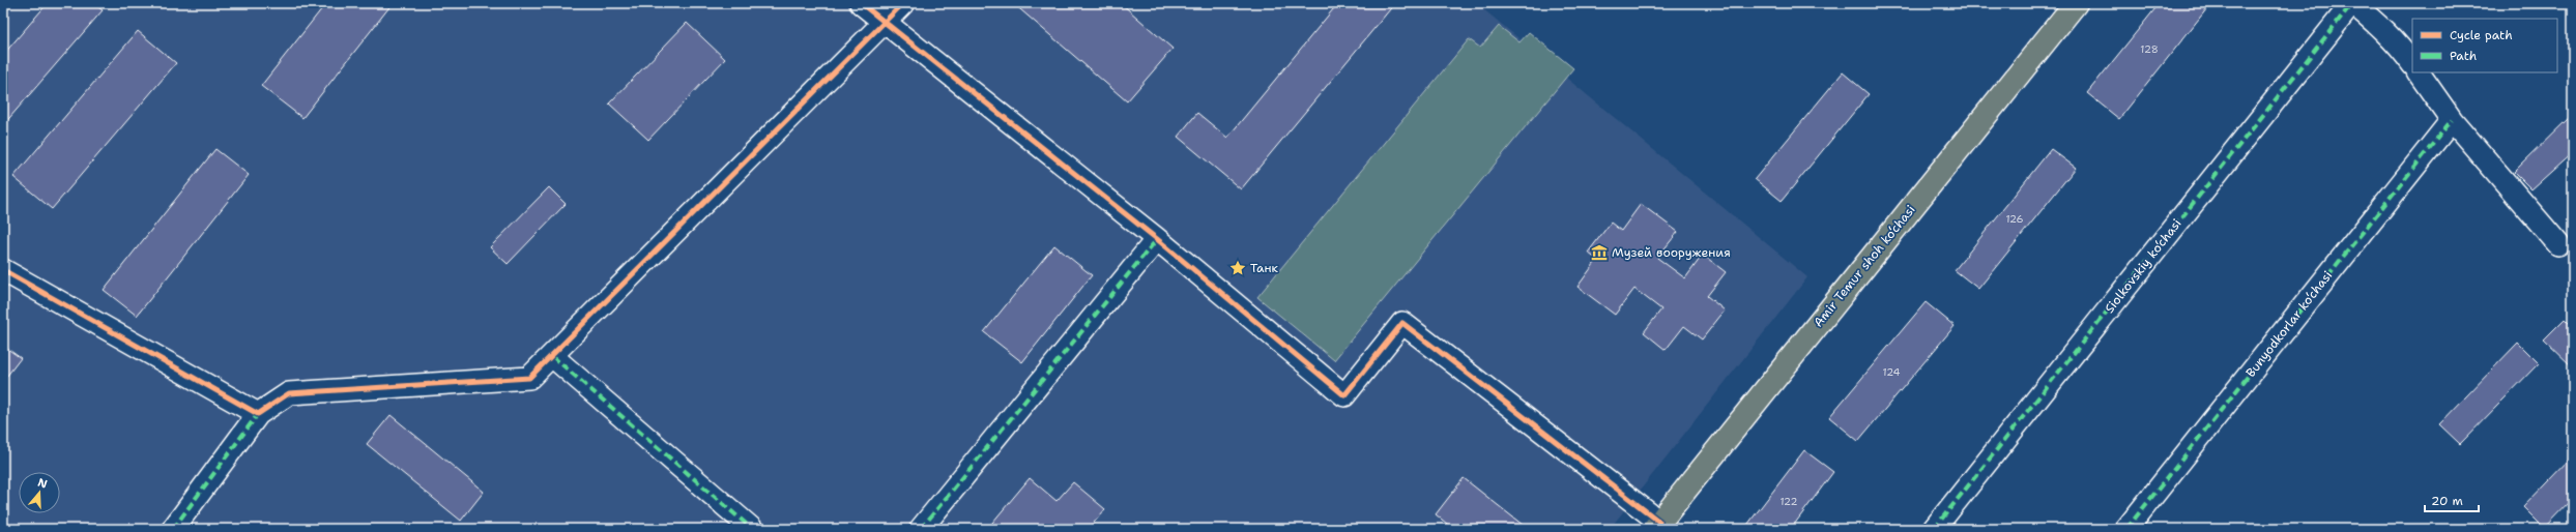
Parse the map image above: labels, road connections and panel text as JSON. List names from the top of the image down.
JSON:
{
  "streets": {
    "main road": ["Amir Temur shoh ko‘chasi"],
    "street": ["Siolkovskiy ko‘chasi", "Bunyodkorlar ko‘chasi"]
  },
  "places": {
    "museum": ["Музей вооружения"],
    "place": ["Танк"]
  },
  "house_numbers": [
    "128",
    "126",
    "124",
    "122"
  ],
  "legend": ["Cycle path", "Path"],
  "scale_bar": "20 m",
  "north": "top"
}
